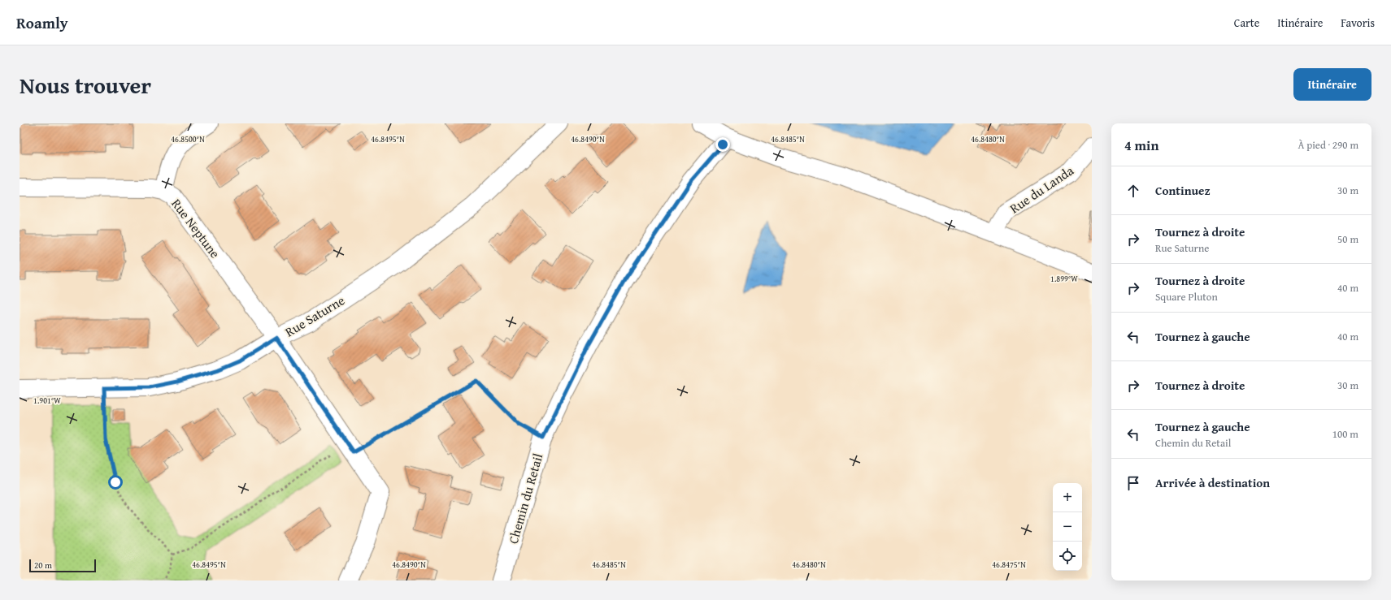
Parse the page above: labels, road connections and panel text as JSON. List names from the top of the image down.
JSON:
{
  "streets": {
    "street": [
      "Rue du Landa",
      "Rue Neptune",
      "Rue Saturne",
      "Chemin du Retail"
    ]
  },
  "crossings": [
    ["Rue Neptune", "Rue Saturne"]
  ],
  "scale_bar": "20 m",
  "page": {
    "header": "Roamly",
    "nav": ["Carte", "Itinéraire", "Favoris"],
    "title": "Nous trouver",
    "buttons": "Itinéraire",
    "heading": ["4 min", "À pied · 290 m"],
    "list": [
      ["Continuez", "30 m"],
      ["Tournez à droite", "Rue Saturne", "50 m"],
      ["Tournez à droite", "Square Pluton", "40 m"],
      ["Tournez à gauche", "40 m"],
      ["Tournez à droite", "30 m"],
      ["Tournez à gauche", "Chemin du Retail", "100 m"],
      "Arrivée à destination"
    ],
    "map_buttons": ["+", "−"],
    "scale": "20 m"
  },
  "coordinates": [
    "46.8490°N",
    "46.8480°N",
    "46.8500°N",
    "46.8495°N",
    "46.8485°N",
    "1.899°W",
    "1.901°W",
    "46.8475°N"
  ]
}
